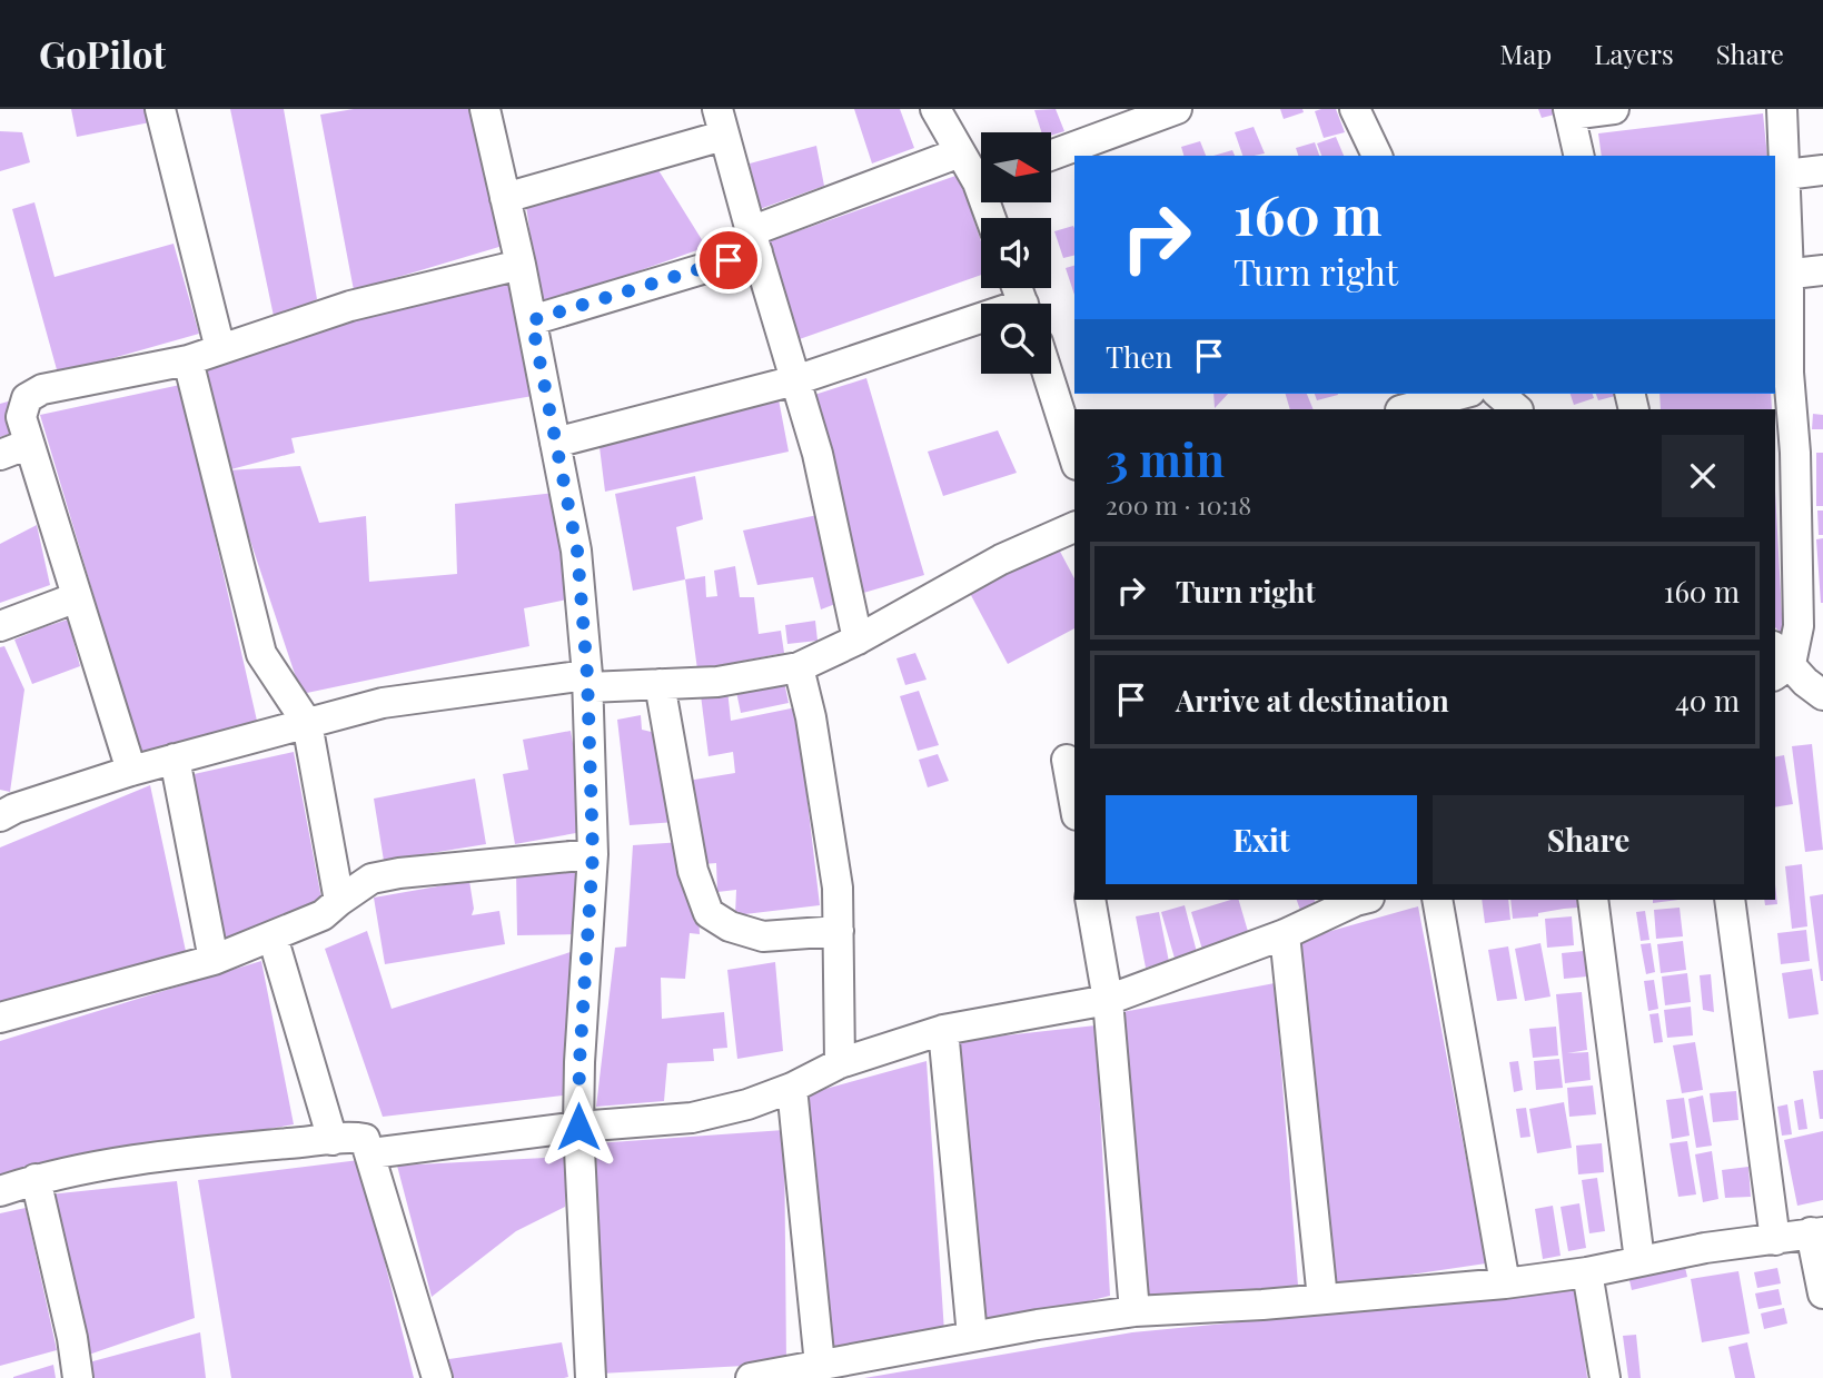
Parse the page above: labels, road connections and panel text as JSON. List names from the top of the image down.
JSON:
{
  "north": "right",
  "page": {
    "header": "GoPilot",
    "nav": ["Map", "Layers", "Share"],
    "turn": ["160 m", "Turn right"],
    "then": "Then",
    "heading": ["3 min", "200 m · 10:18"],
    "list": [
      {
        "name": "Turn right",
        "value": "160 m"
      },
      {
        "name": "Arrive at destination",
        "value": "40 m"
      }
    ],
    "buttons": ["Exit", "Share"]
  }
}
